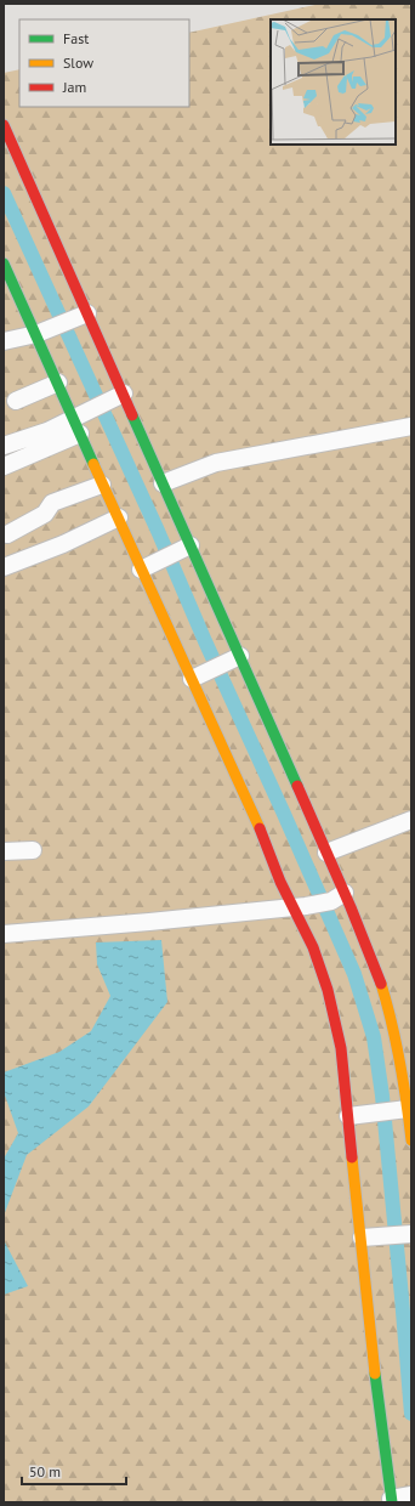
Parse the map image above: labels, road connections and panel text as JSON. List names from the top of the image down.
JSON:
{
  "legend": ["Fast", "Slow", "Jam"],
  "scale_bar": "50 m"
}
